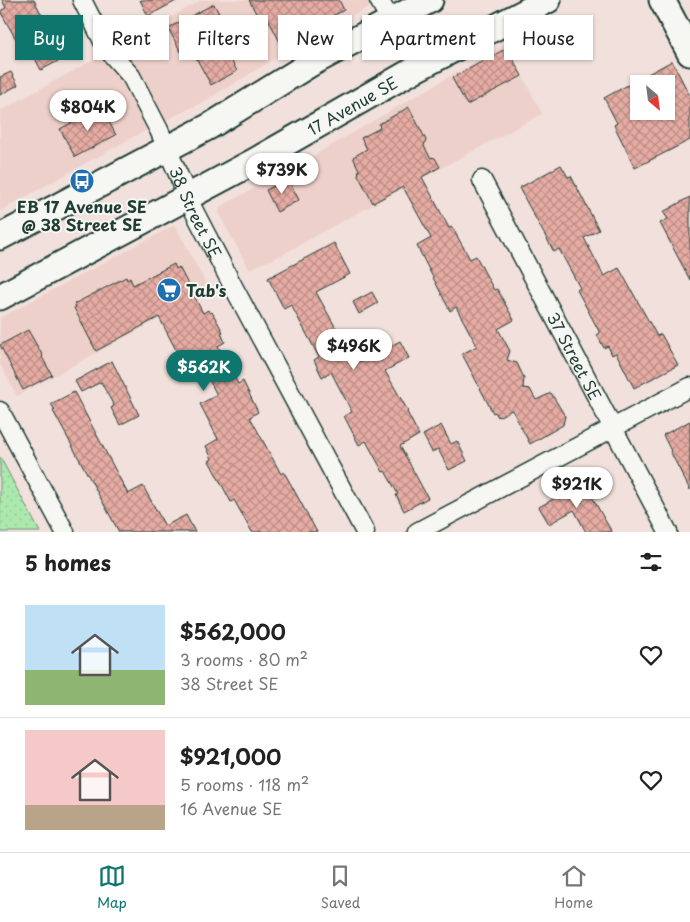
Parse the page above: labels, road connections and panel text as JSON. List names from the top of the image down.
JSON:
{
  "streets": {
    "main road": ["17 Avenue SE"],
    "street": ["38 Street SE", "37 Street SE"]
  },
  "crossings": [
    ["17 Avenue SE", "38 Street SE"]
  ],
  "places": {
    "bus stop": ["EB 17 Avenue SE @ 38 Street SE"],
    "supermarket": ["Tab's"]
  },
  "north": "bottom right",
  "page": {
    "chip": [
      "Buy",
      "Rent",
      "Filters",
      "New",
      "Apartment",
      "House"
    ],
    "price": [
      "$804K",
      "$739K",
      "$496K",
      "$562K",
      "$921K"
    ],
    "heading": "5 homes",
    "list": [
      {
        "name": "$562,000",
        "note": "3 rooms · 80 m² · 38 Street SE"
      },
      {
        "name": "$921,000",
        "note": "5 rooms · 118 m² · 16 Avenue SE"
      }
    ],
    "tabs": ["Map", "Saved", "Home"]
  }
}
